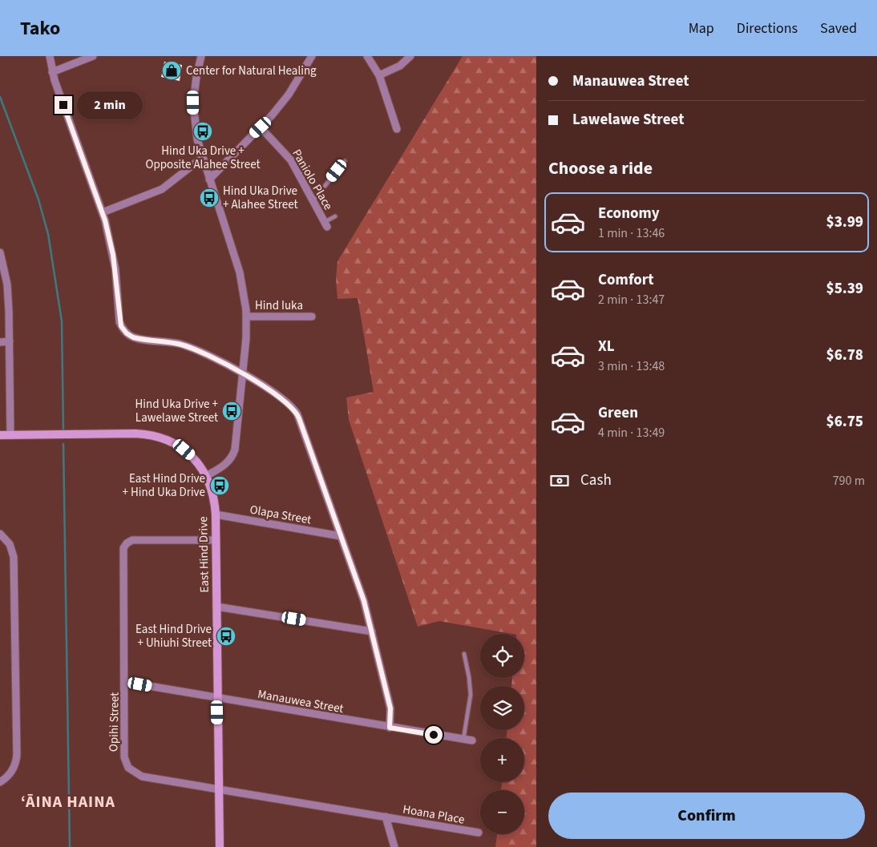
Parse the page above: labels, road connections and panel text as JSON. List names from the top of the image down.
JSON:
{
  "streets": {
    "street": [
      "Paniolo Place",
      "Hind Iuka",
      "Olapa Street",
      "East Hind Drive",
      "Manauwea Street",
      "Opihi Street",
      "Hoana Place"
    ]
  },
  "crossings": [
    ["Olapa Street", "East Hind Drive"],
    ["East Hind Drive", "Manauwea Street"],
    ["East Hind Drive", "Opihi Street"],
    ["Manauwea Street", "Opihi Street"],
    ["Opihi Street", "Hoana Place"]
  ],
  "districts": ["‘ĀINA HAINA"],
  "places": {
    "shop": ["Center for Natural Healing"],
    "bus stop": [
      "Hind Uka Drive + Opposite Alahee Street",
      "Hind Uka Drive + Alahee Street",
      "Hind Uka Drive + Lawelawe Street",
      "East Hind Drive + Hind Uka Drive",
      "East Hind Drive + Uhiuhi Street"
    ]
  },
  "page": {
    "header": "Tako",
    "nav": ["Map", "Directions", "Saved"],
    "banner": ["Manauwea Street", "Lawelawe Street"],
    "bubble": "2 min",
    "heading": "Choose a ride",
    "list": [
      {
        "name": "Economy",
        "note": "1 min · 13:46",
        "value": "$3.99"
      },
      {
        "name": "Comfort",
        "note": "2 min · 13:47",
        "value": "$5.39"
      },
      {
        "name": "XL",
        "note": "3 min · 13:48",
        "value": "$6.78"
      },
      {
        "name": "Green",
        "note": "4 min · 13:49",
        "value": "$6.75"
      }
    ],
    "pay": ["Cash", "790 m"],
    "map_buttons": ["+", "−"],
    "buttons": "Confirm"
  }
}
